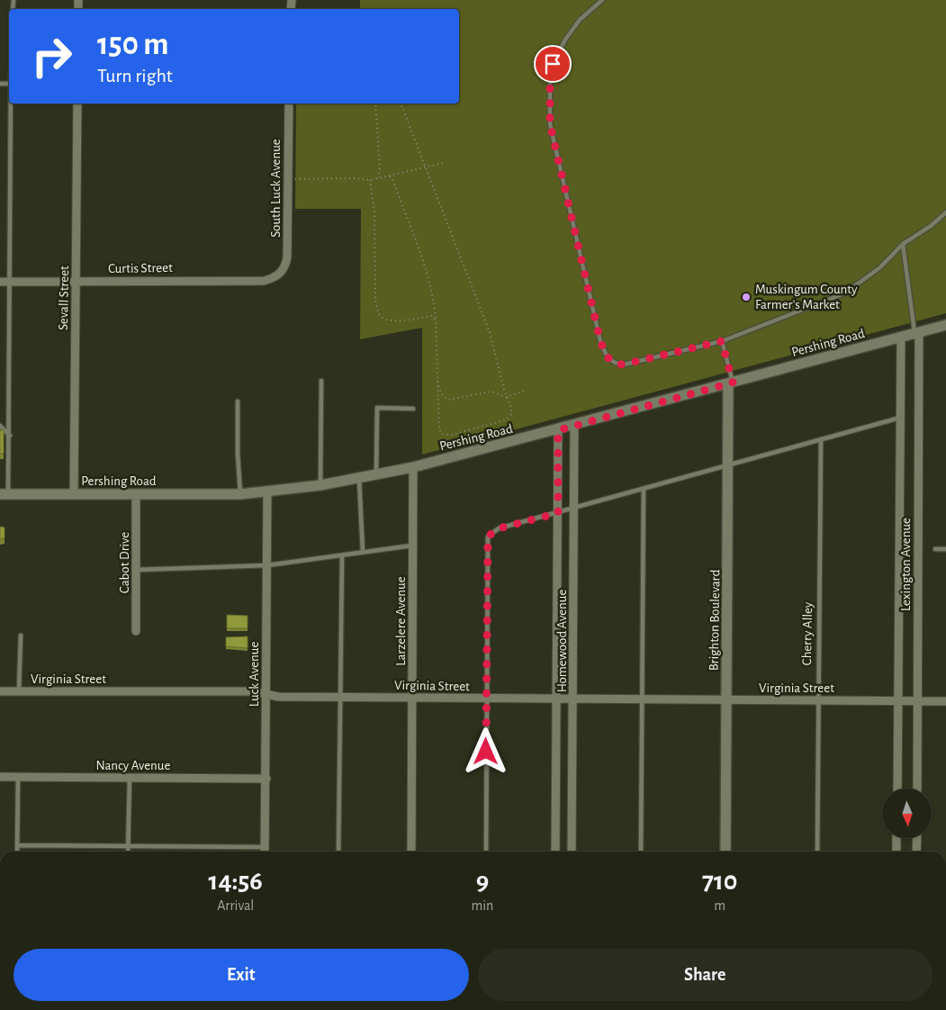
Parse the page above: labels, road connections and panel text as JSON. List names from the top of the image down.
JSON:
{
  "streets": {
    "street": [
      "South Luck Avenue",
      "Curtis Street",
      "Sevall Street",
      "Pershing Road",
      "Cabot Drive",
      "Lexington Avenue",
      "Brighton Boulevard",
      "Larzelere Avenue",
      "Homewood Avenue",
      "Luck Avenue",
      "Virginia Street",
      "Nancy Avenue"
    ],
    "lane": ["Cherry Alley"]
  },
  "crossings": [
    ["South Luck Avenue", "Curtis Street"],
    ["Curtis Street", "Sevall Street"],
    ["Sevall Street", "Pershing Road"],
    ["Pershing Road", "Cabot Drive"],
    ["Pershing Road", "Lexington Avenue"],
    ["Pershing Road", "Brighton Boulevard"],
    ["Pershing Road", "Larzelere Avenue"],
    ["Pershing Road", "Homewood Avenue"],
    ["Pershing Road", "Luck Avenue"],
    ["Lexington Avenue", "Virginia Street"],
    ["Brighton Boulevard", "Virginia Street"],
    ["Larzelere Avenue", "Virginia Street"],
    ["Cherry Alley", "Virginia Street"],
    ["Homewood Avenue", "Virginia Street"],
    ["Luck Avenue", "Virginia Street"],
    ["Luck Avenue", "Nancy Avenue"]
  ],
  "places": ["Muskingum County Farmer's Market"],
  "north": "bottom",
  "page": {
    "turn": ["150 m", "Turn right"],
    "eta": [
      "14:56",
      "Arrival",
      "9",
      "min",
      "710",
      "m"
    ],
    "buttons": ["Exit", "Share"]
  }
}
